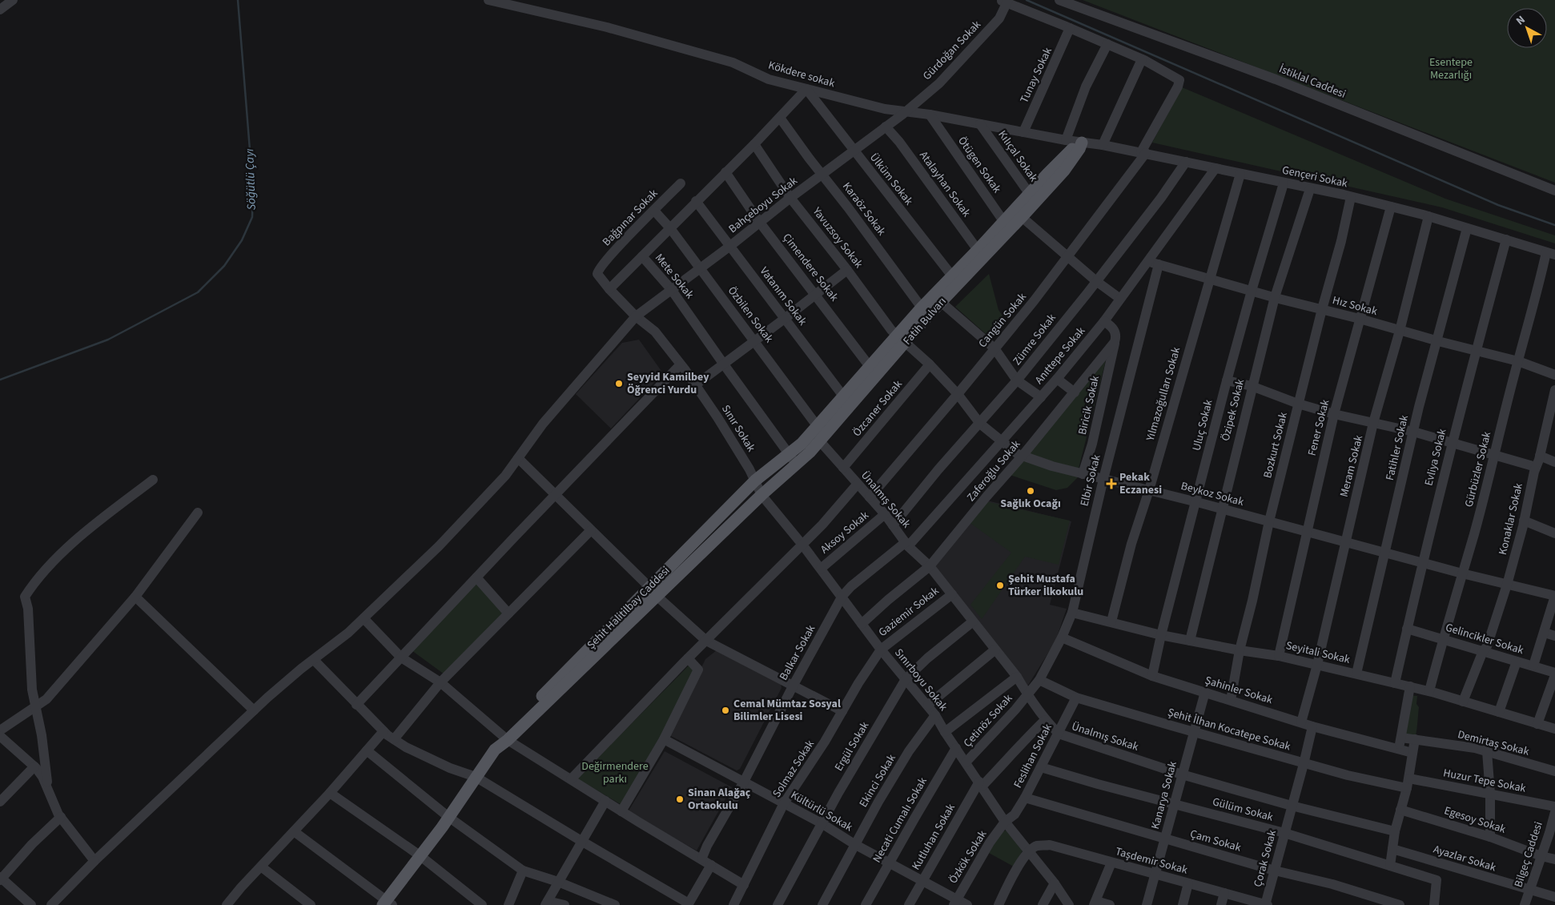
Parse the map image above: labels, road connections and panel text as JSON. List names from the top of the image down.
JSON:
{
  "streets": {
    "main road": ["Fatih Bulvarı", "Şehit Halitilbay Caddesi"],
    "street": [
      "Gürdoğan Sokak",
      "Kökdere sokak",
      "Tunay Sokak",
      "İstiklal Caddesi",
      "Kılıçal Sokak",
      "Ötügen Sokak",
      "Gençeri Sokak",
      "Ülküm Sokak",
      "Atalayhan Sokak",
      "Bahçeboyu Sokak",
      "Karaöz Sokak",
      "Bağpınar Sokak",
      "Yavuzsoy Sokak",
      "Çimendere Sokak",
      "Mete Sokak",
      "Vatanım Sokak",
      "Hız Sokak",
      "Özbilen Sokak",
      "Cangün Sokak",
      "Zümre Sokak",
      "Anıttepe Sokak",
      "Yılmazoğulları Sokak",
      "Biricik Sokak",
      "Özcaner Sokak",
      "Özipek Sokak",
      "Uluç Sokak",
      "Fener Sokak",
      "Sınır Sokak",
      "Bozkurt Sokak",
      "Fatihler Sokak",
      "Evliya Sokak",
      "Meram Sokak",
      "Gürbüzler Sokak",
      "Zaferoğlu Sokak",
      "Elbir Sokak",
      "Beykoz Sokak",
      "Ünalmış Sokak",
      "Konaklar Sokak",
      "Aksoy Sokak",
      "Gaziemir Sokak",
      "Gelincikler Sokak",
      "Balkar Sokak",
      "Seyitali Sokak",
      "Sınırboyu Sokak",
      "Şahinler Sokak",
      "Çetinöz Sokak",
      "Şehit İlhan Kocatepe Sokak",
      "Demirtaş Sokak",
      "Ergül Sokak",
      "Feslihan Sokak",
      "Solmaz Sokak",
      "Ekinci Sokak",
      "Huzur Tepe Sokak",
      "Kanarya Sokak",
      "Gülüm Sokak",
      "Kültürlü Sokak",
      "Necati Cumalı Sokak",
      "Egesoy Sokak",
      "Kutluhan Sokak",
      "Çam Sokak",
      "Bilgeç Caddesi",
      "Özkök Sokak",
      "Çorak Sokak",
      "Ayazlar Sokak",
      "Taşdemir Sokak"
    ]
  },
  "crossings": [
    ["Gürdoğan Sokak", "Kökdere sokak"],
    ["Gürdoğan Sokak", "Bahçeboyu Sokak"],
    ["Kökdere sokak", "Tunay Sokak"],
    ["Kökdere sokak", "Kılıçal Sokak"],
    ["Kökdere sokak", "Ötügen Sokak"],
    ["Kökdere sokak", "Gençeri Sokak"],
    ["Kökdere sokak", "Ülküm Sokak"],
    ["Kökdere sokak", "Bahçeboyu Sokak"],
    ["Kökdere sokak", "Mete Sokak"],
    ["Gençeri Sokak", "Cangün Sokak"],
    ["Gençeri Sokak", "Zümre Sokak"],
    ["Gençeri Sokak", "Anıttepe Sokak"],
    ["Gençeri Sokak", "Yılmazoğulları Sokak"],
    ["Gençeri Sokak", "Özipek Sokak"],
    ["Gençeri Sokak", "Uluç Sokak"],
    ["Gençeri Sokak", "Fener Sokak"],
    ["Gençeri Sokak", "Bozkurt Sokak"],
    ["Gençeri Sokak", "Fatihler Sokak"],
    ["Gençeri Sokak", "Evliya Sokak"],
    ["Gençeri Sokak", "Meram Sokak"],
    ["Gençeri Sokak", "Gürbüzler Sokak"],
    ["Ülküm Sokak", "Bahçeboyu Sokak"],
    ["Ülküm Sokak", "Mete Sokak"],
    ["Ülküm Sokak", "Fatih Bulvarı"],
    ["Atalayhan Sokak", "Bahçeboyu Sokak"],
    ["Bahçeboyu Sokak", "Karaöz Sokak"],
    ["Bahçeboyu Sokak", "Yavuzsoy Sokak"],
    ["Bahçeboyu Sokak", "Çimendere Sokak"],
    ["Bahçeboyu Sokak", "Mete Sokak"],
    ["Bahçeboyu Sokak", "Vatanım Sokak"],
    ["Bahçeboyu Sokak", "Özbilen Sokak"],
    ["Bahçeboyu Sokak", "Sınır Sokak"],
    ["Karaöz Sokak", "Mete Sokak"],
    ["Karaöz Sokak", "Fatih Bulvarı"],
    ["Bağpınar Sokak", "Özbilen Sokak"],
    ["Bağpınar Sokak", "Sınır Sokak"],
    ["Yavuzsoy Sokak", "Mete Sokak"],
    ["Yavuzsoy Sokak", "Beykoz Sokak"],
    ["Çimendere Sokak", "Mete Sokak"],
    ["Mete Sokak", "Vatanım Sokak"],
    ["Mete Sokak", "Özbilen Sokak"],
    ["Mete Sokak", "Şehit Halitilbay Caddesi"],
    ["Hız Sokak", "Anıttepe Sokak"],
    ["Hız Sokak", "Yılmazoğulları Sokak"],
    ["Hız Sokak", "Özipek Sokak"],
    ["Hız Sokak", "Uluç Sokak"],
    ["Hız Sokak", "Fener Sokak"],
    ["Hız Sokak", "Bozkurt Sokak"],
    ["Hız Sokak", "Fatihler Sokak"],
    ["Hız Sokak", "Evliya Sokak"],
    ["Hız Sokak", "Meram Sokak"],
    ["Hız Sokak", "Gürbüzler Sokak"],
    ["Hız Sokak", "Elbir Sokak"],
    ["Özbilen Sokak", "Ünalmış Sokak"],
    ["Cangün Sokak", "Beykoz Sokak"],
    ["Cangün Sokak", "Ünalmış Sokak"],
    ["Zümre Sokak", "Beykoz Sokak"],
    ["Zümre Sokak", "Ünalmış Sokak"],
    ["Anıttepe Sokak", "Beykoz Sokak"],
    ["Anıttepe Sokak", "Ünalmış Sokak"],
    ["Anıttepe Sokak", "Balkar Sokak"],
    ["Yılmazoğulları Sokak", "Beykoz Sokak"],
    ["Yılmazoğulları Sokak", "Seyitali Sokak"],
    ["Biricik Sokak", "Zaferoğlu Sokak"],
    ["Biricik Sokak", "Beykoz Sokak"],
    ["Özcaner Sokak", "Beykoz Sokak"],
    ["Özcaner Sokak", "Ünalmış Sokak"],
    ["Özipek Sokak", "Beykoz Sokak"],
    ["Özipek Sokak", "Seyitali Sokak"],
    ["Uluç Sokak", "Beykoz Sokak"],
    ["Uluç Sokak", "Seyitali Sokak"],
    ["Uluç Sokak", "Şahinler Sokak"],
    ["Fener Sokak", "Beykoz Sokak"],
    ["Fener Sokak", "Seyitali Sokak"],
    ["Sınır Sokak", "Şehit Halitilbay Caddesi"],
    ["Sınır Sokak", "Sınırboyu Sokak"],
    ["Bozkurt Sokak", "Beykoz Sokak"],
    ["Bozkurt Sokak", "Seyitali Sokak"],
    ["Bozkurt Sokak", "Şahinler Sokak"],
    ["Fatihler Sokak", "Beykoz Sokak"],
    ["Fatihler Sokak", "Seyitali Sokak"],
    ["Evliya Sokak", "Beykoz Sokak"],
    ["Evliya Sokak", "Gelincikler Sokak"],
    ["Evliya Sokak", "Seyitali Sokak"],
    ["Meram Sokak", "Beykoz Sokak"],
    ["Meram Sokak", "Seyitali Sokak"],
    ["Meram Sokak", "Şahinler Sokak"],
    ["Gürbüzler Sokak", "Beykoz Sokak"],
    ["Gürbüzler Sokak", "Gelincikler Sokak"],
    ["Gürbüzler Sokak", "Seyitali Sokak"],
    ["Zaferoğlu Sokak", "Beykoz Sokak"],
    ["Zaferoğlu Sokak", "Ünalmış Sokak"],
    ["Zaferoğlu Sokak", "Sınırboyu Sokak"],
    ["Elbir Sokak", "Beykoz Sokak"],
    ["Elbir Sokak", "Ünalmış Sokak"],
    ["Elbir Sokak", "Seyitali Sokak"],
    ["Elbir Sokak", "Şahinler Sokak"],
    ["Elbir Sokak", "Çetinöz Sokak"],
    ["Elbir Sokak", "Şehit İlhan Kocatepe Sokak"],
    ["Beykoz Sokak", "Konaklar Sokak"],
    ["Ünalmış Sokak", "Aksoy Sokak"],
    ["Ünalmış Sokak", "Gaziemir Sokak"],
    ["Ünalmış Sokak", "Balkar Sokak"],
    ["Ünalmış Sokak", "Çetinöz Sokak"],
    ["Ünalmış Sokak", "Ergül Sokak"],
    ["Ünalmış Sokak", "Feslihan Sokak"],
    ["Ünalmış Sokak", "Kanarya Sokak"],
    ["Ünalmış Sokak", "Kutluhan Sokak"],
    ["Ünalmış Sokak", "Çorak Sokak"],
    ["Konaklar Sokak", "Gelincikler Sokak"],
    ["Konaklar Sokak", "Seyitali Sokak"],
    ["Aksoy Sokak", "Sınırboyu Sokak"],
    ["Şehit Halitilbay Caddesi", "Sınırboyu Sokak"],
    ["Gaziemir Sokak", "Sınırboyu Sokak"],
    ["Gaziemir Sokak", "Solmaz Sokak"],
    ["Balkar Sokak", "Sınırboyu Sokak"],
    ["Balkar Sokak", "Kültürlü Sokak"],
    ["Sınırboyu Sokak", "Çetinöz Sokak"],
    ["Sınırboyu Sokak", "Ergül Sokak"],
    ["Sınırboyu Sokak", "Feslihan Sokak"],
    ["Sınırboyu Sokak", "Solmaz Sokak"],
    ["Sınırboyu Sokak", "Ekinci Sokak"],
    ["Sınırboyu Sokak", "Necati Cumalı Sokak"],
    ["Sınırboyu Sokak", "Kutluhan Sokak"],
    ["Sınırboyu Sokak", "Özkök Sokak"],
    ["Sınırboyu Sokak", "Taşdemir Sokak"],
    ["Şahinler Sokak", "Demirtaş Sokak"],
    ["Şahinler Sokak", "Kanarya Sokak"],
    ["Şahinler Sokak", "Çorak Sokak"],
    ["Şehit İlhan Kocatepe Sokak", "Feslihan Sokak"],
    ["Şehit İlhan Kocatepe Sokak", "Huzur Tepe Sokak"],
    ["Şehit İlhan Kocatepe Sokak", "Kanarya Sokak"],
    ["Şehit İlhan Kocatepe Sokak", "Çorak Sokak"],
    ["Ergül Sokak", "Kültürlü Sokak"],
    ["Feslihan Sokak", "Gülüm Sokak"],
    ["Feslihan Sokak", "Çam Sokak"],
    ["Feslihan Sokak", "Özkök Sokak"],
    ["Solmaz Sokak", "Kültürlü Sokak"],
    ["Ekinci Sokak", "Kültürlü Sokak"],
    ["Kanarya Sokak", "Gülüm Sokak"],
    ["Kanarya Sokak", "Çam Sokak"],
    ["Kanarya Sokak", "Taşdemir Sokak"],
    ["Gülüm Sokak", "Çorak Sokak"],
    ["Kültürlü Sokak", "Necati Cumalı Sokak"],
    ["Kültürlü Sokak", "Kutluhan Sokak"],
    ["Kültürlü Sokak", "Özkök Sokak"],
    ["Egesoy Sokak", "Bilgeç Caddesi"],
    ["Çam Sokak", "Çorak Sokak"],
    ["Bilgeç Caddesi", "Ayazlar Sokak"],
    ["Çorak Sokak", "Taşdemir Sokak"]
  ],
  "water": ["Söğütlü Çayı"],
  "parks": ["Esentepe Mezarlığı", "Değirmendere parkı"],
  "places": {
    "other": [
      "Seyyid Kamilbey Öğrenci Yurdu",
      "Sağlık Ocağı",
      "Şehit Mustafa Türker İlkokulu",
      "Cemal Mümtaz Sosyal Bilimler Lisesi",
      "Sinan Alağaç Ortaokulu"
    ],
    "health": ["Pekak Eczanesi"]
  },
  "north": "top left"
}
